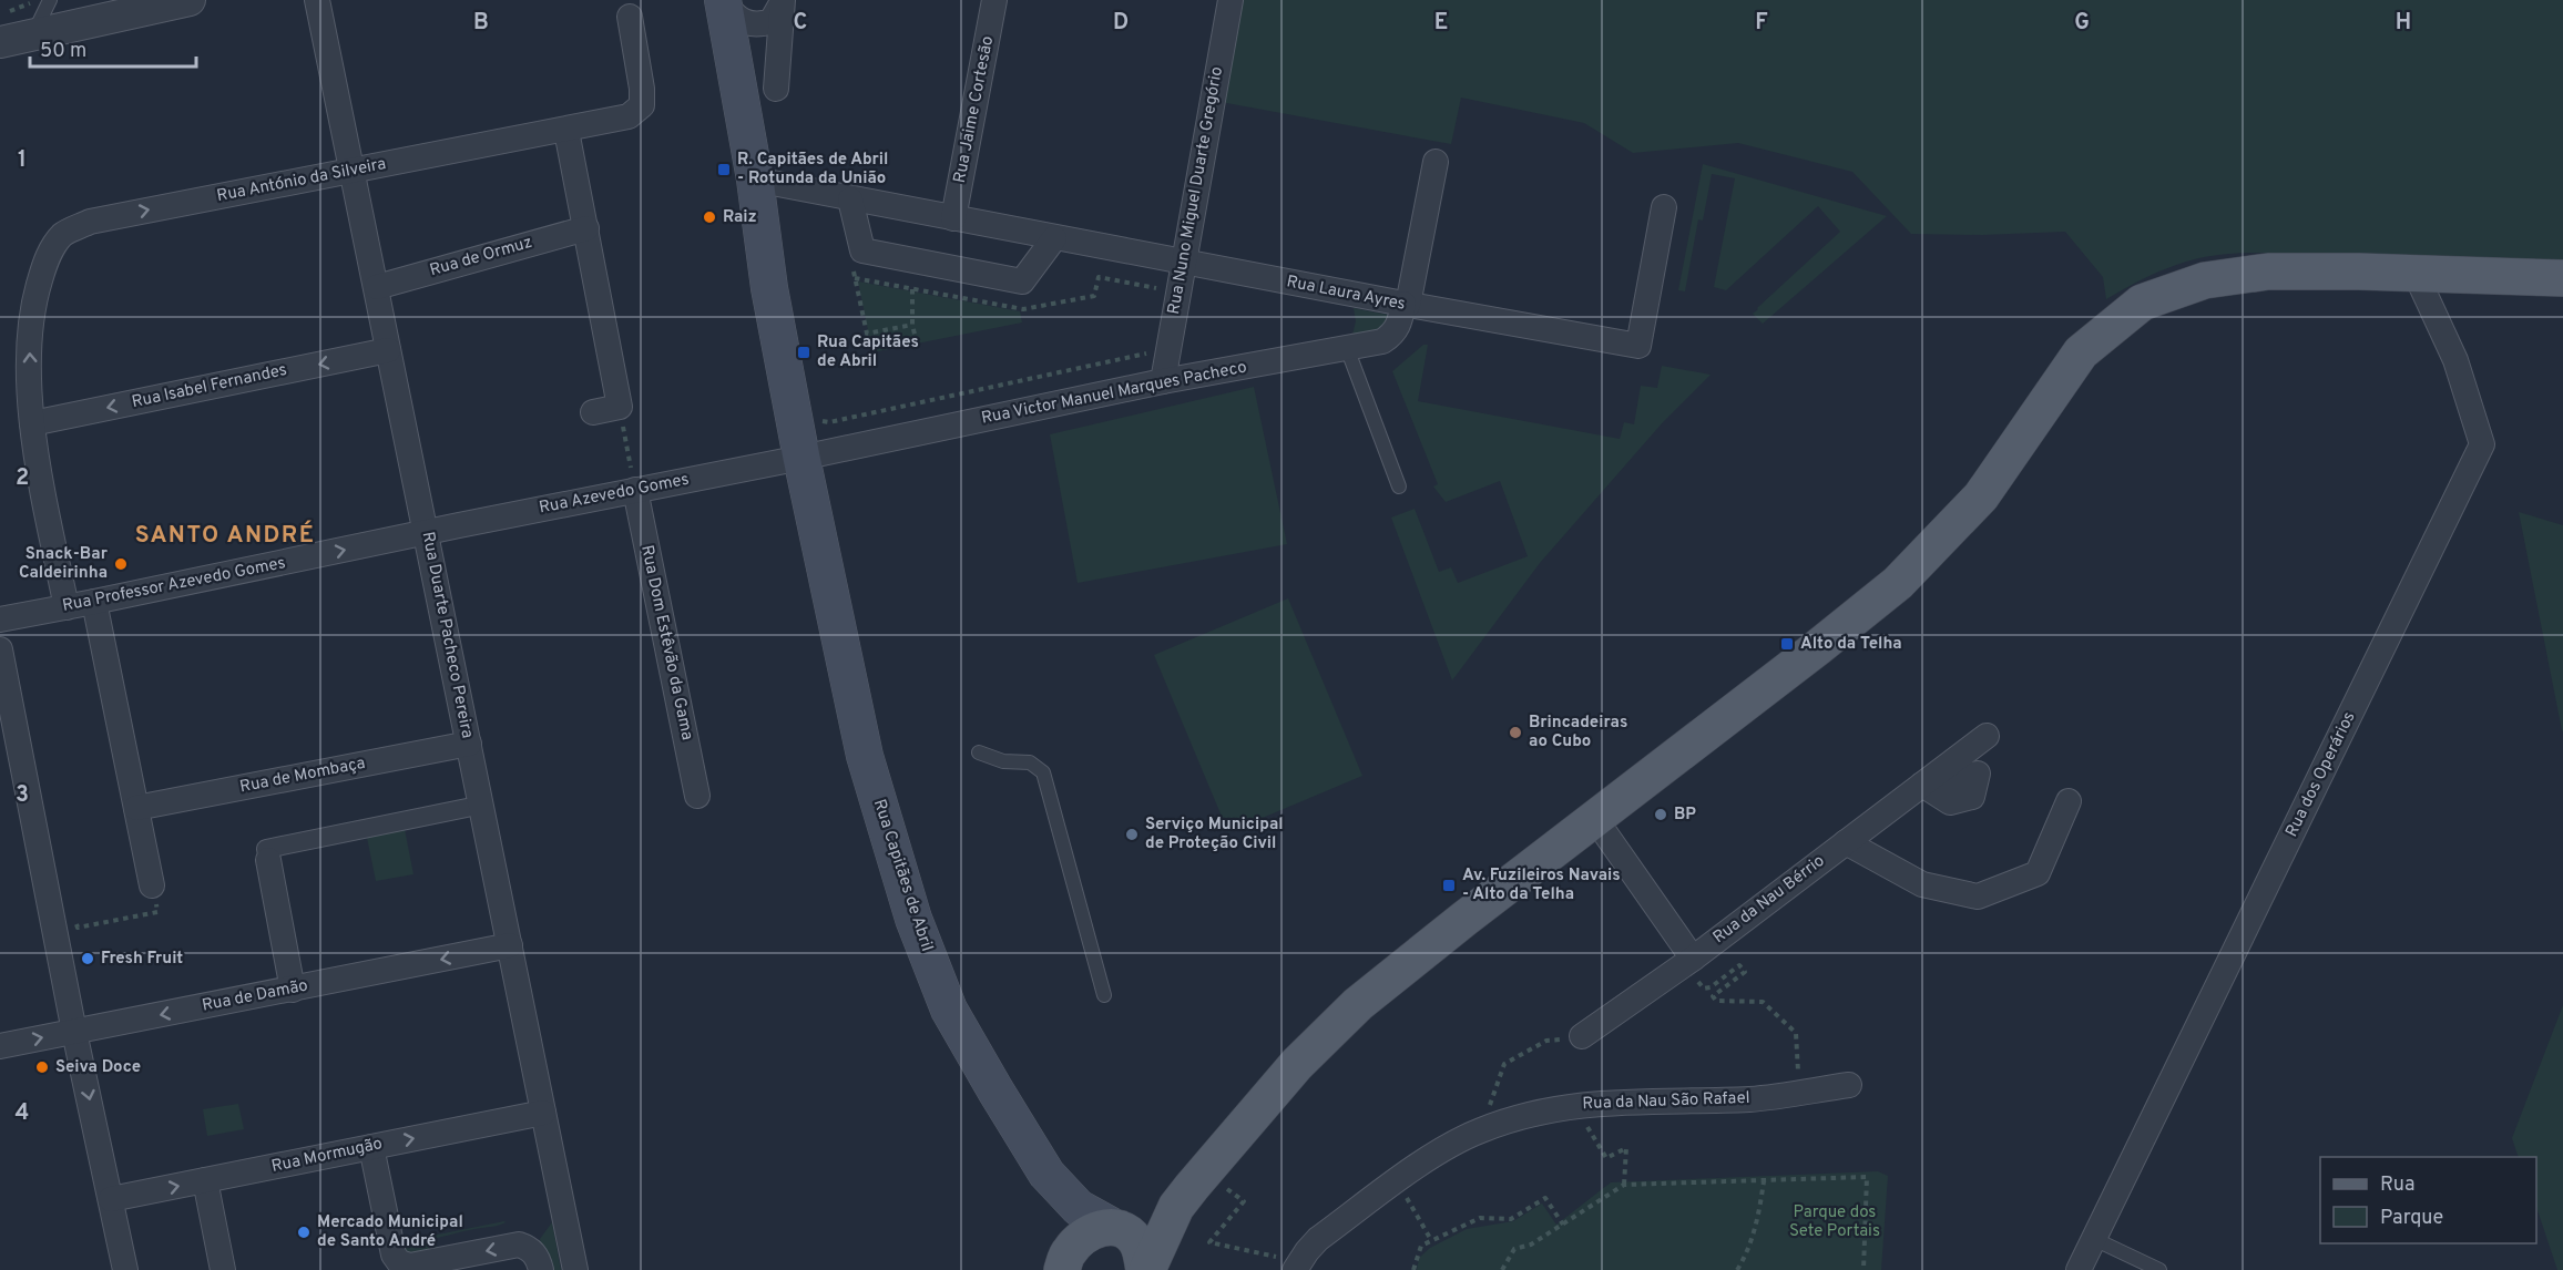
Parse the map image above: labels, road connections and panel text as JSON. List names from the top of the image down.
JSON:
{
  "streets": {
    "main road": ["Rua Capitães de Abril"],
    "street": [
      "Rua Jaime Cortesão",
      "Rua António da Silveira",
      "Rua Nuno Miguel Duarte Gregório",
      "Rua de Ormuz",
      "Rua Laura Ayres",
      "Rua Isabel Fernandes",
      "Rua Victor Manuel Marques Pacheco",
      "Rua Azevedo Gomes",
      "Rua Professor Azevedo Gomes",
      "Rua Duarte Pacheco Pereira",
      "Rua Dom Estêvão da Gama",
      "Rua dos Operários",
      "Rua de Mombaça",
      "Rua da Nau Bérrio",
      "Rua de Damão",
      "Rua da Nau São Rafael",
      "Rua Mormugão"
    ]
  },
  "crossings": [
    ["Rua Jaime Cortesão", "Rua Laura Ayres"],
    ["Rua António da Silveira", "Rua Isabel Fernandes"],
    ["Rua António da Silveira", "Rua Professor Azevedo Gomes"],
    ["Rua António da Silveira", "Rua Duarte Pacheco Pereira"],
    ["Rua Nuno Miguel Duarte Gregório", "Rua Laura Ayres"],
    ["Rua Nuno Miguel Duarte Gregório", "Rua Victor Manuel Marques Pacheco"],
    ["Rua de Ormuz", "Rua Duarte Pacheco Pereira"],
    ["Rua Laura Ayres", "Rua Victor Manuel Marques Pacheco"],
    ["Rua Laura Ayres", "Rua Capitães de Abril"],
    ["Rua Isabel Fernandes", "Rua Duarte Pacheco Pereira"],
    ["Rua Victor Manuel Marques Pacheco", "Rua Azevedo Gomes"],
    ["Rua Victor Manuel Marques Pacheco", "Rua Capitães de Abril"],
    ["Rua Azevedo Gomes", "Rua Professor Azevedo Gomes"],
    ["Rua Azevedo Gomes", "Rua Duarte Pacheco Pereira"],
    ["Rua Azevedo Gomes", "Rua Dom Estêvão da Gama"],
    ["Rua Azevedo Gomes", "Rua Capitães de Abril"],
    ["Rua Professor Azevedo Gomes", "Rua Duarte Pacheco Pereira"],
    ["Rua Duarte Pacheco Pereira", "Rua de Mombaça"],
    ["Rua Duarte Pacheco Pereira", "Rua de Damão"],
    ["Rua Duarte Pacheco Pereira", "Rua Mormugão"]
  ],
  "one_way": [
    "Rua António da Silveira",
    "Rua Isabel Fernandes",
    "Rua Professor Azevedo Gomes",
    "Rua Mormugão"
  ],
  "districts": ["SANTO ANDRÉ"],
  "parks": ["Parque dos Sete Portais"],
  "places": {
    "transit": [
      "R. Capitães de Abril - Rotunda da União",
      "Rua Capitães de Abril",
      "Alto da Telha",
      "Av. Fuzileiros Navais - Alto da Telha"
    ],
    "other": [
      "Raiz",
      "Snack-Bar Caldeirinha",
      "Brincadeiras ao Cubo",
      "BP",
      "Serviço Municipal de Proteção Civil",
      "Fresh Fruit",
      "Seiva Doce",
      "Mercado Municipal de Santo André"
    ]
  },
  "legend": ["Rua", "Parque"],
  "scale_bar": "50 m",
  "grid": {
    "columns": [
      "B",
      "C",
      "D",
      "E",
      "F",
      "G",
      "H"
    ],
    "rows": [
      "1",
      "2",
      "3",
      "4"
    ]
  }
}
